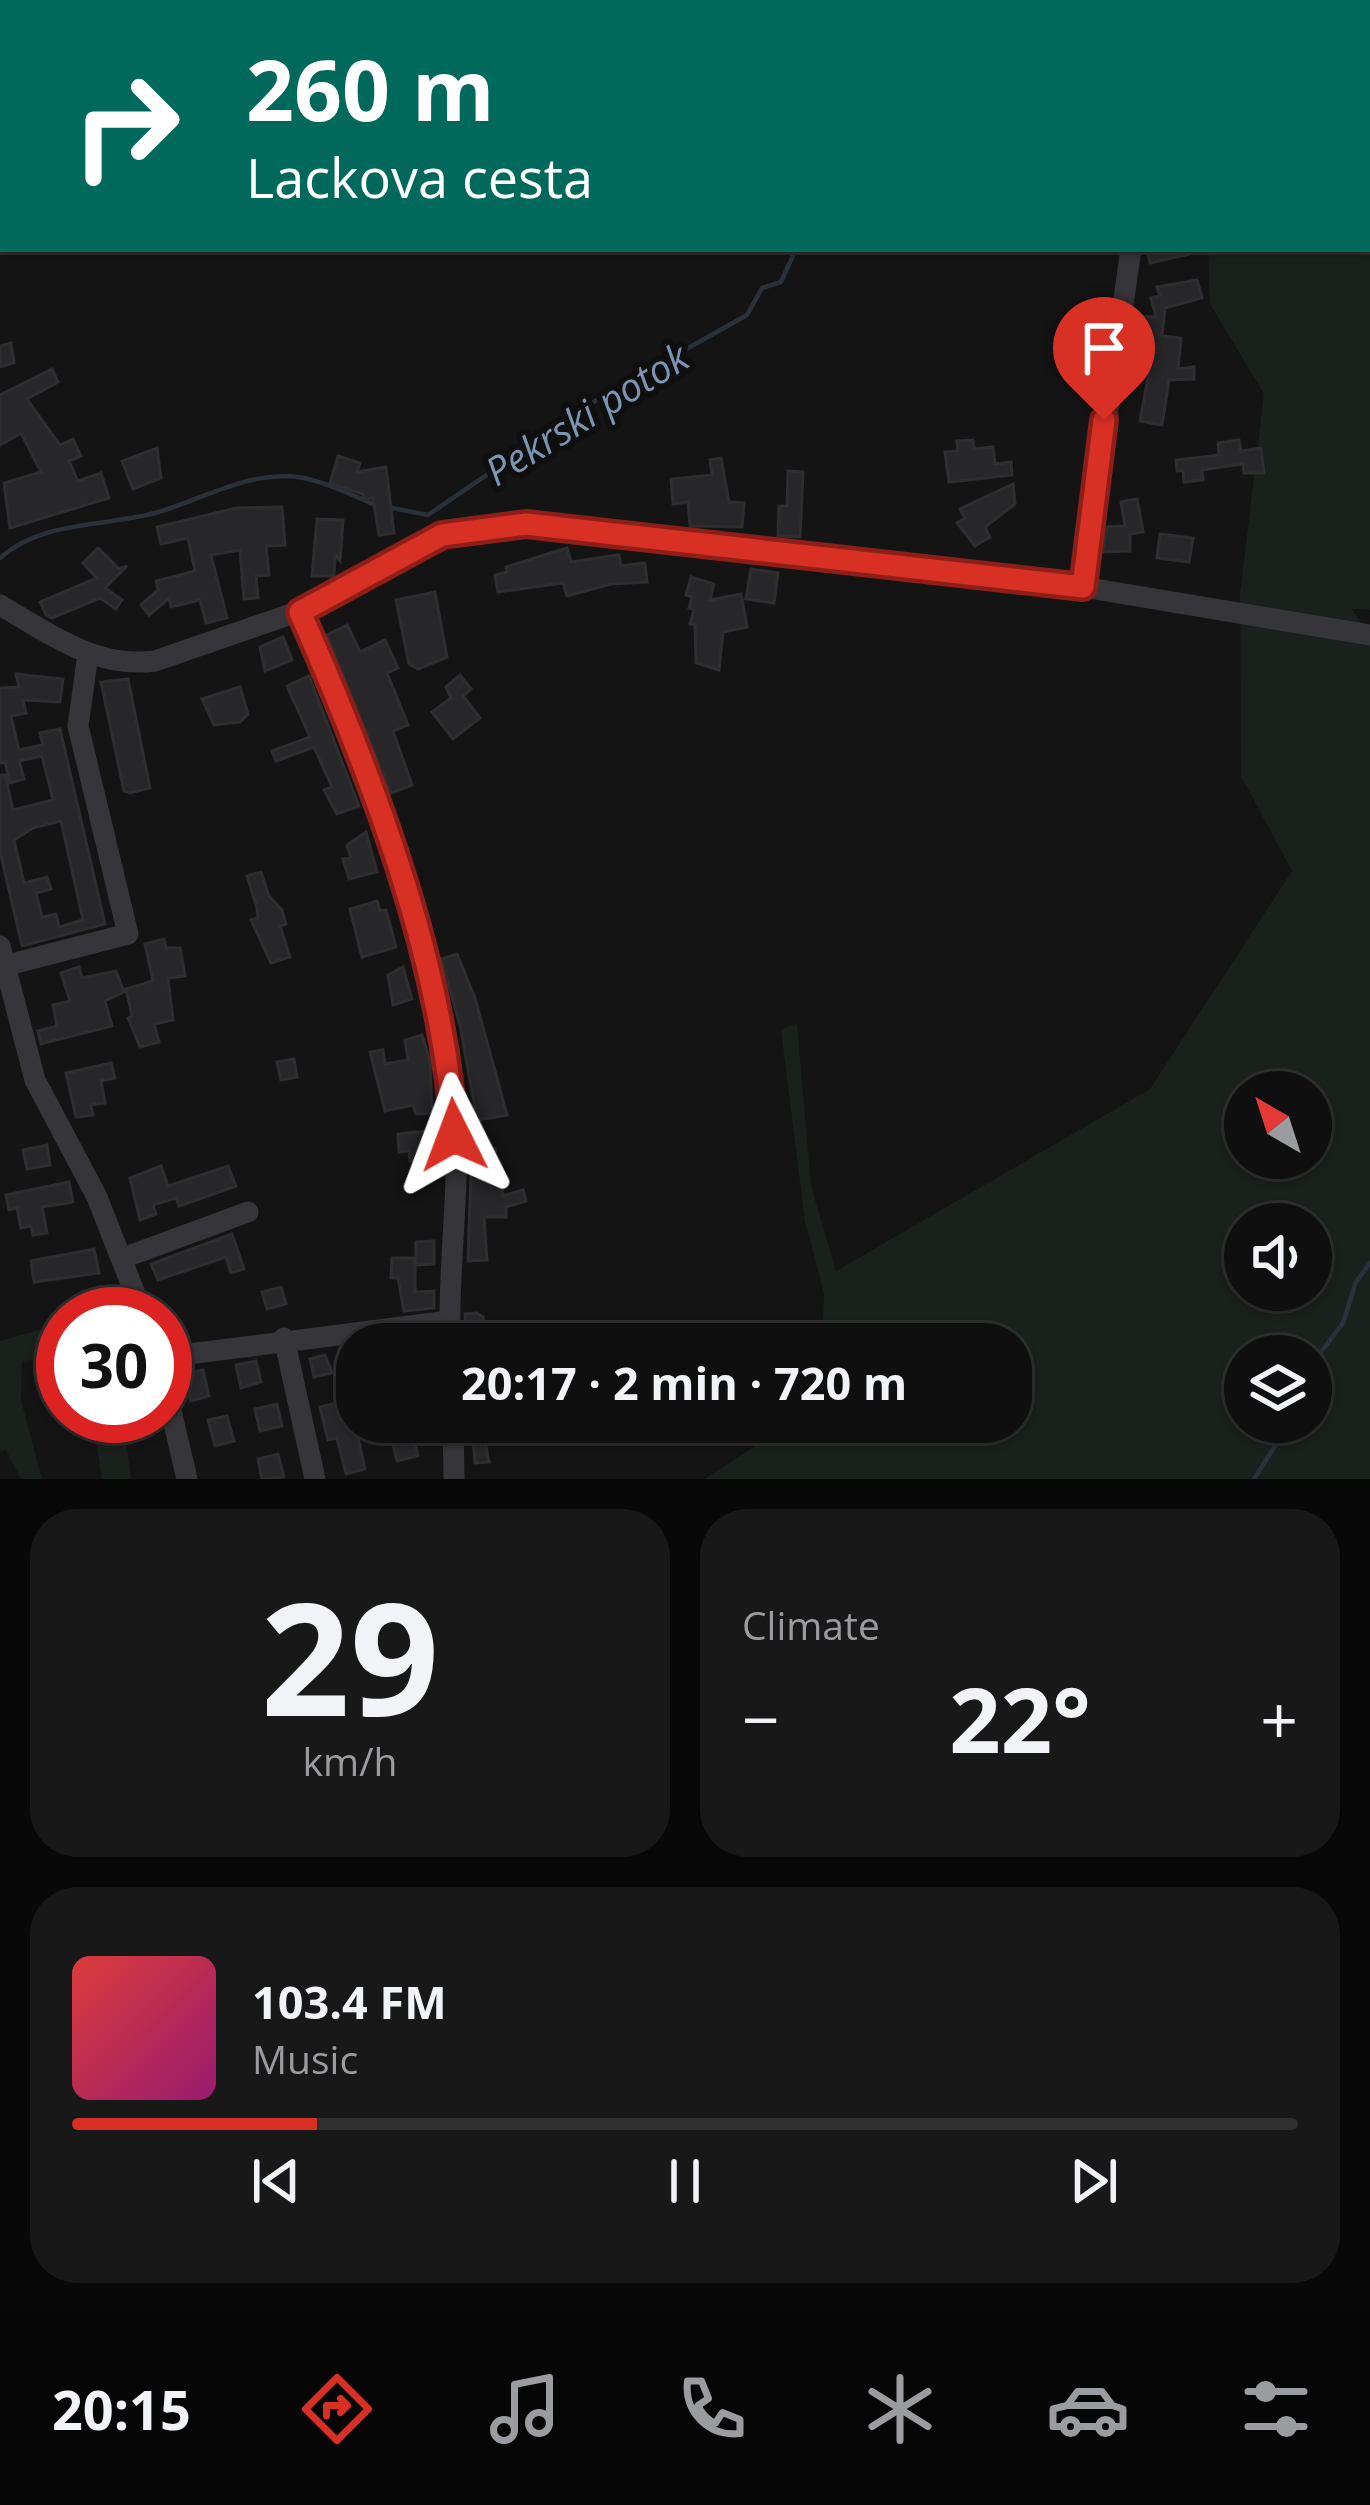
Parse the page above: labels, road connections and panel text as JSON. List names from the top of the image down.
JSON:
{
  "water": ["Pekrski potok"],
  "north": "top left",
  "page": {
    "turn": ["260 m", "Lackova cesta"],
    "limit": "30",
    "trip": "20:17 · 2 min · 720 m",
    "tile": [
      ["29", "km/h"],
      "Climate"
    ],
    "heat": ["−", "22°", "+"],
    "song": ["103.4 FM", "Music"],
    "tabs": "20:15"
  }
}
